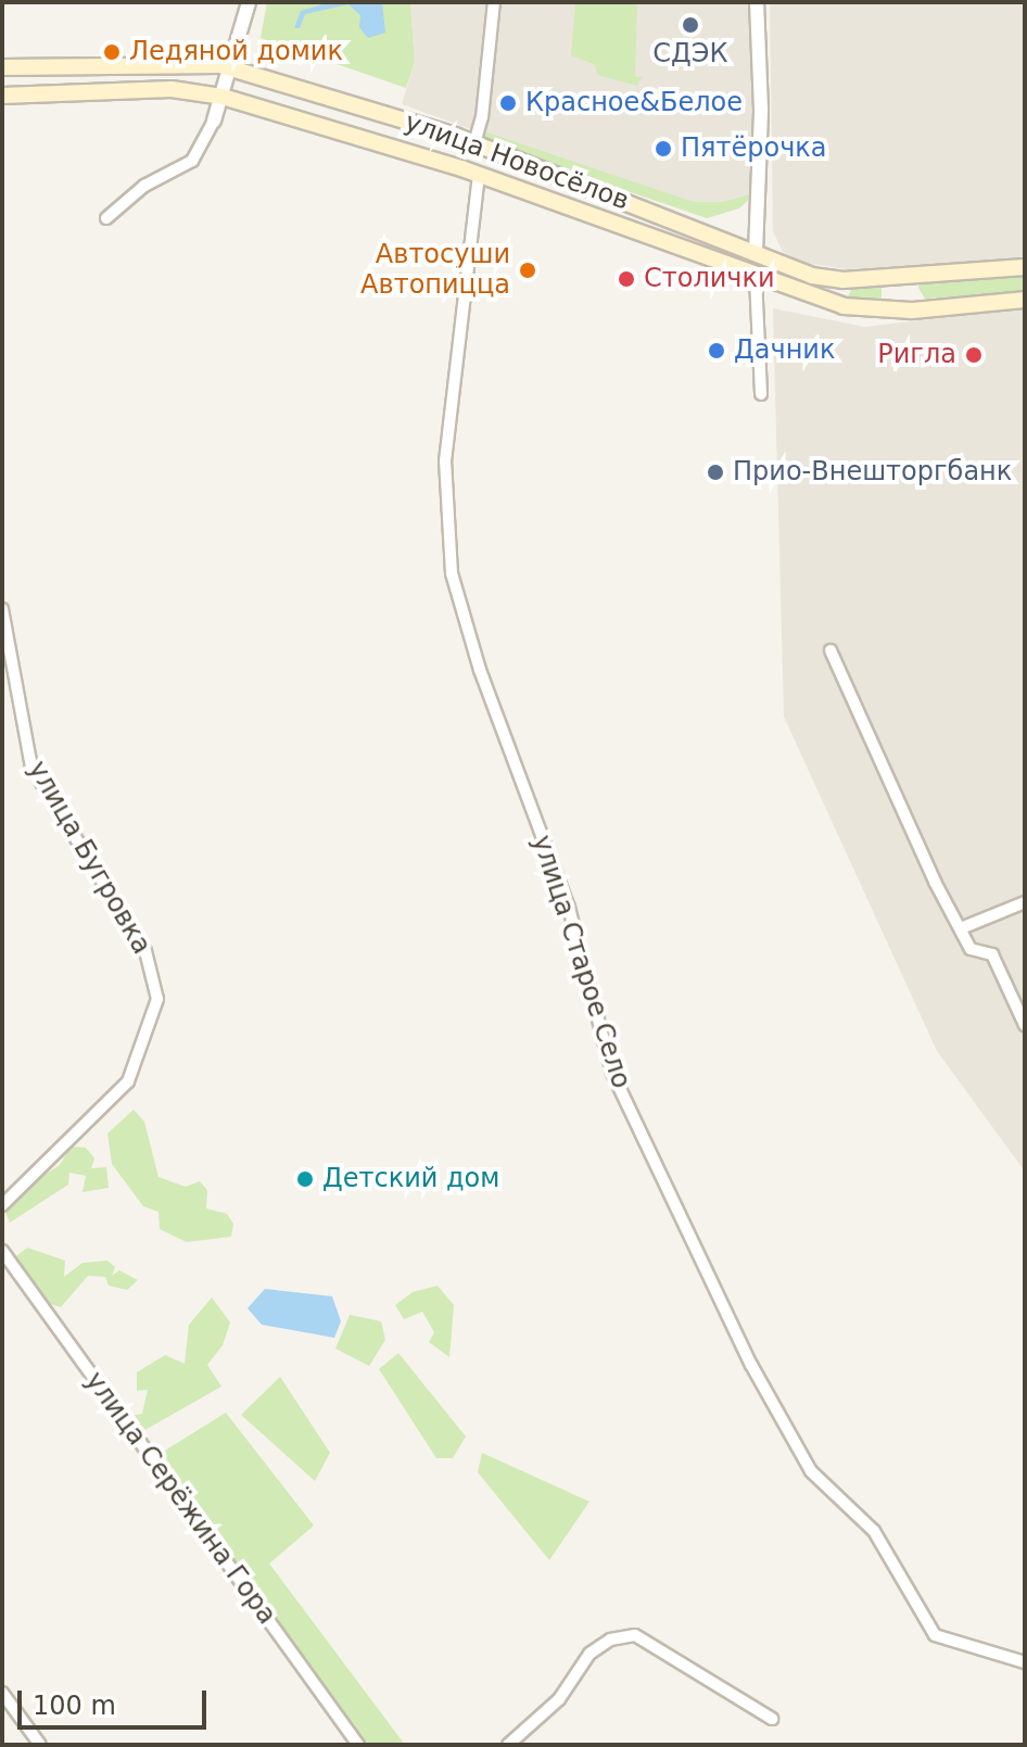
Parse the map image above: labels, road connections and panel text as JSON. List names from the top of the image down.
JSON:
{
  "streets": {
    "main road": ["улица Новосёлов"],
    "street": ["улица Бугровка", "улица Старое Село", "улица Серёжина Гора"]
  },
  "crossings": [
    ["улица Новосёлов", "улица Старое Село"]
  ],
  "places": [
    "СДЭК",
    "Ледяной домик",
    "Красное&Белое",
    "Пятёрочка",
    "Автосуши Автопицца",
    "Столички",
    "Дачник",
    "Ригла",
    "Прио-Внешторгбанк",
    "Детский дом"
  ],
  "scale_bar": "100 m"
}
